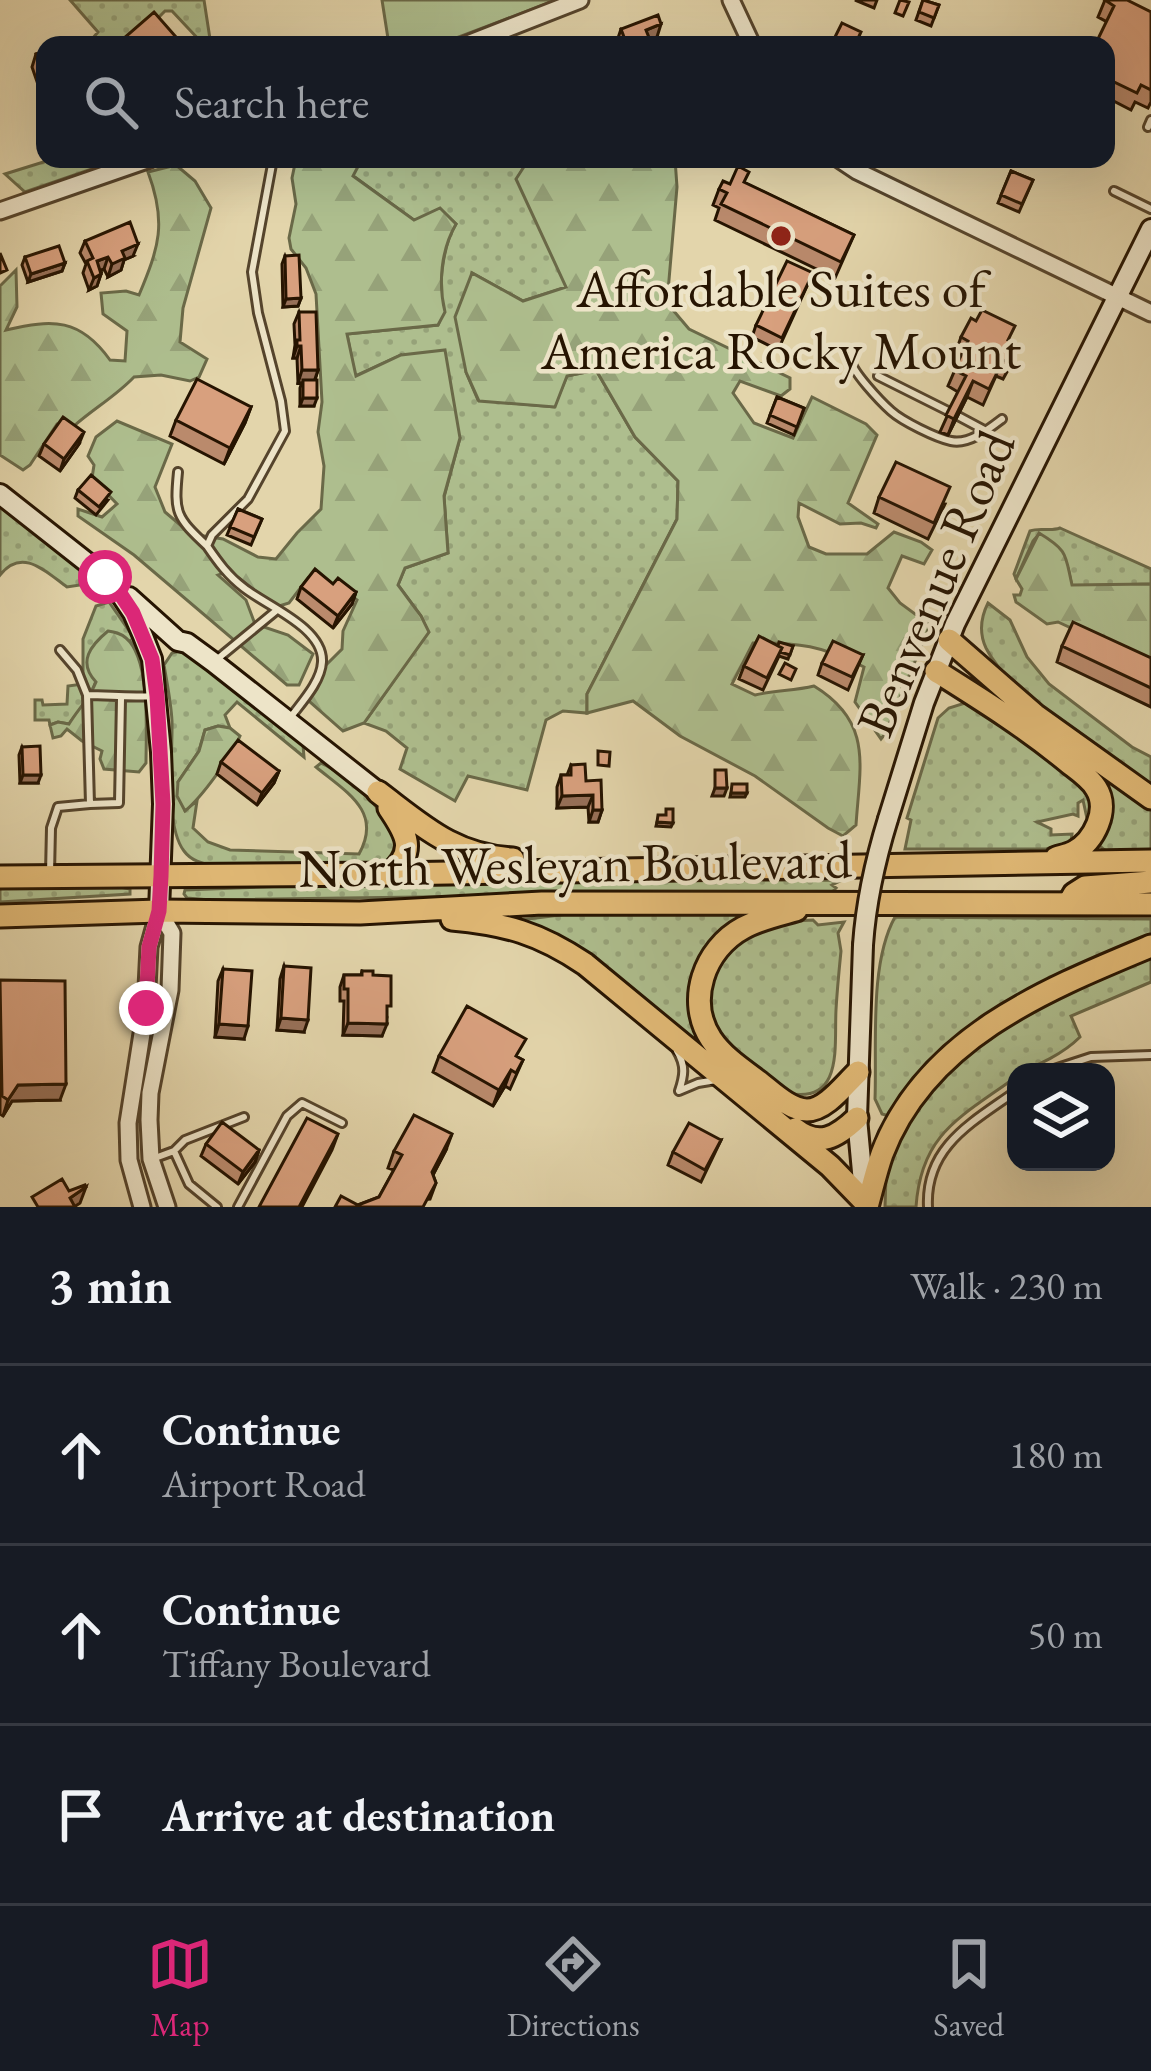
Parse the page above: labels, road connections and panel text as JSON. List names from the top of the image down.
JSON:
{
  "streets": {
    "highway": ["North Wesleyan Boulevard"],
    "main road": ["Benvenue Road"]
  },
  "places": ["Affordable Suites of America Rocky Mount"],
  "page": {
    "search": "Search here",
    "heading": ["3 min", "Walk · 230 m"],
    "list": [
      ["Continue", "Airport Road", "180 m"],
      ["Continue", "Tiffany Boulevard", "50 m"],
      "Arrive at destination"
    ],
    "nav": ["Map", "Directions", "Saved"]
  }
}
